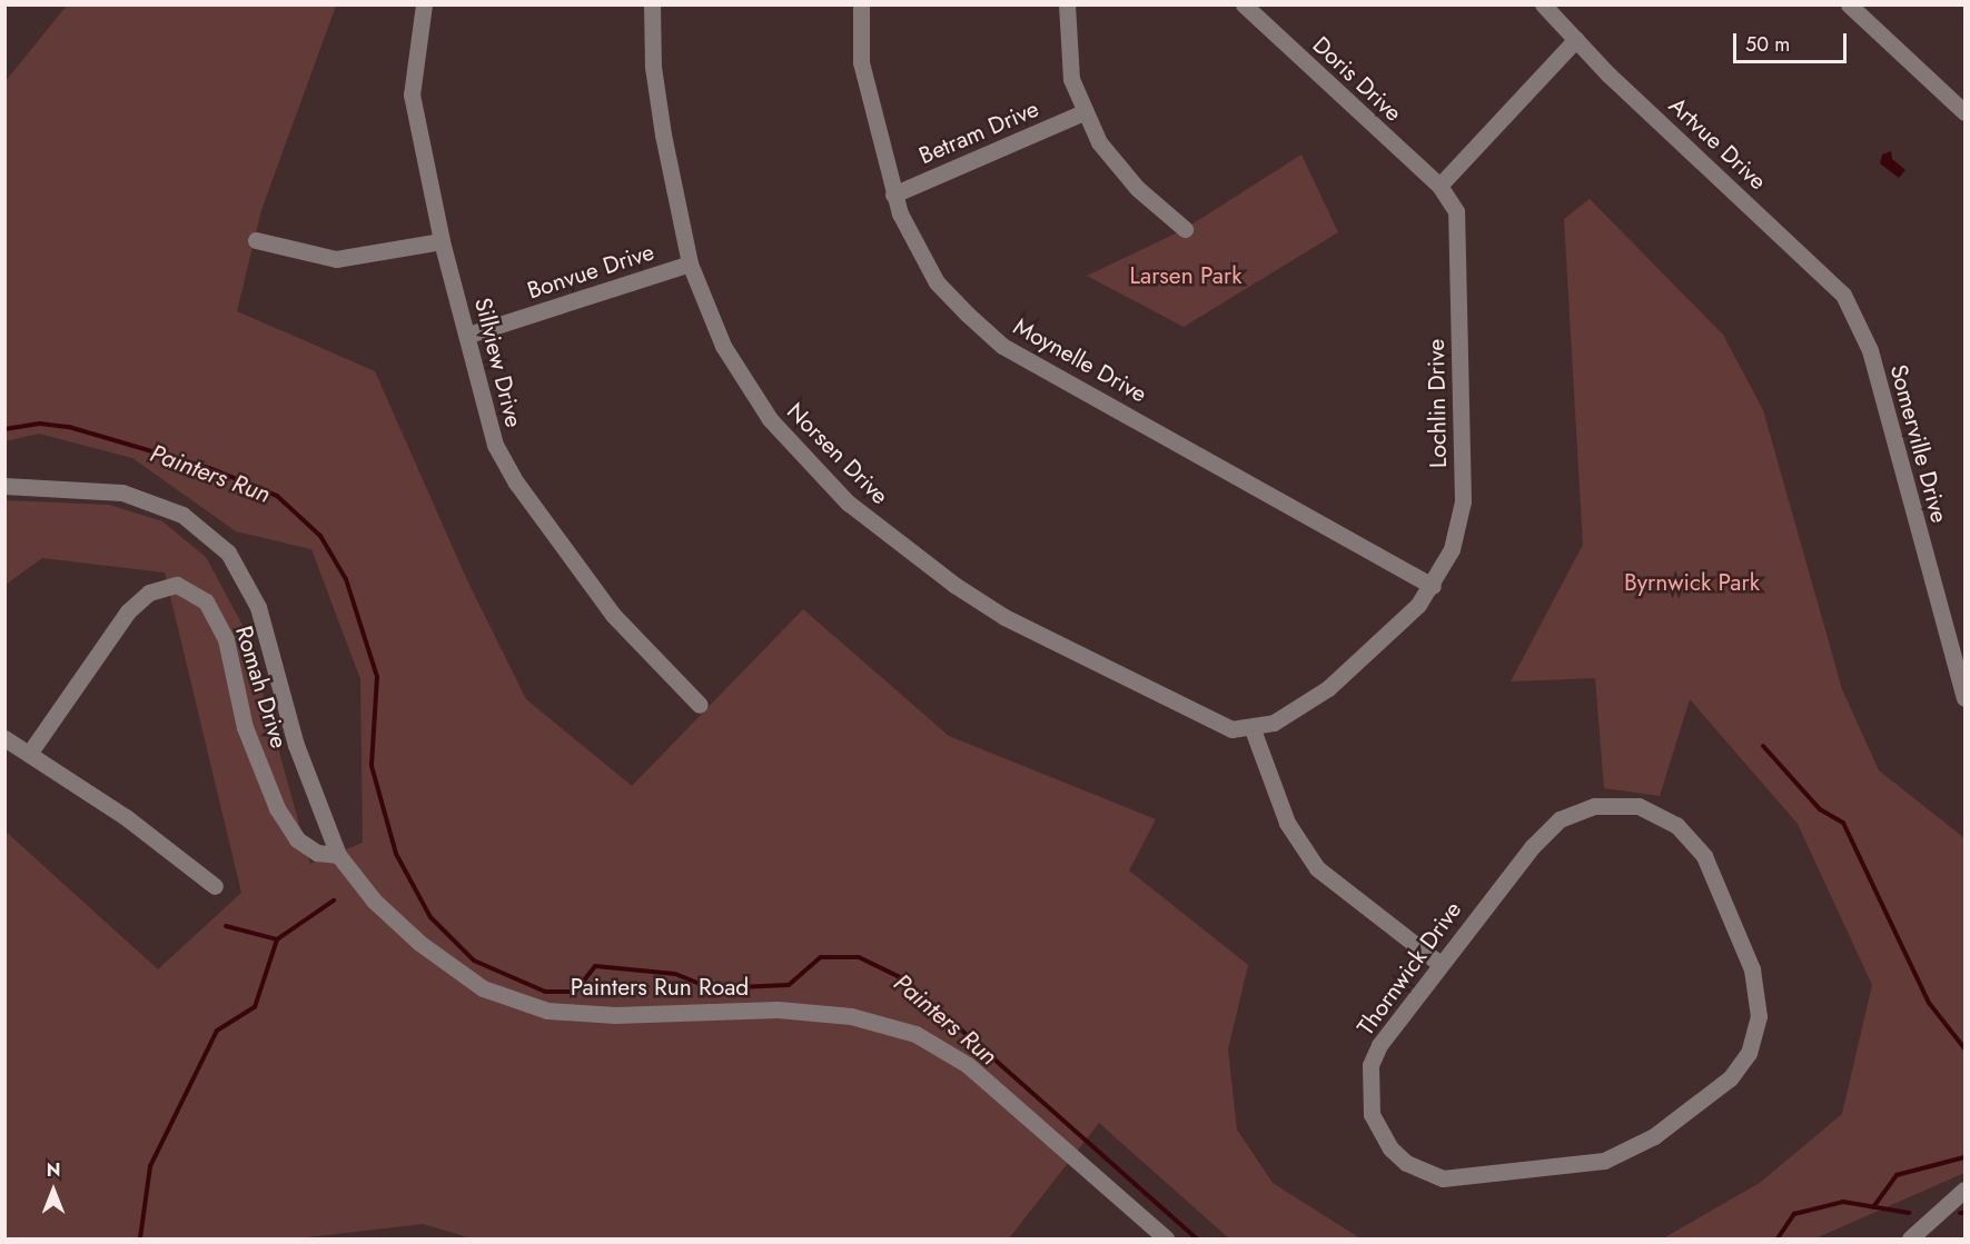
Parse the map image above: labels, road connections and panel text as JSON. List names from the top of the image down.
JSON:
{
  "streets": {
    "street": [
      "Doris Drive",
      "Betram Drive",
      "Artvue Drive",
      "Bonvue Drive",
      "Moynelle Drive",
      "Sillview Drive",
      "Lochlin Drive",
      "Somerville Drive",
      "Norsen Drive",
      "Romah Drive",
      "Thornwick Drive",
      "Painters Run Road"
    ]
  },
  "crossings": [
    ["Doris Drive", "Lochlin Drive"],
    ["Betram Drive", "Moynelle Drive"],
    ["Artvue Drive", "Somerville Drive"],
    ["Bonvue Drive", "Sillview Drive"],
    ["Bonvue Drive", "Norsen Drive"],
    ["Moynelle Drive", "Lochlin Drive"],
    ["Lochlin Drive", "Norsen Drive"],
    ["Romah Drive", "Painters Run Road"]
  ],
  "water": ["Painters Run"],
  "parks": ["Larsen Park", "Byrnwick Park"],
  "scale_bar": "50 m",
  "north": "top"
}
